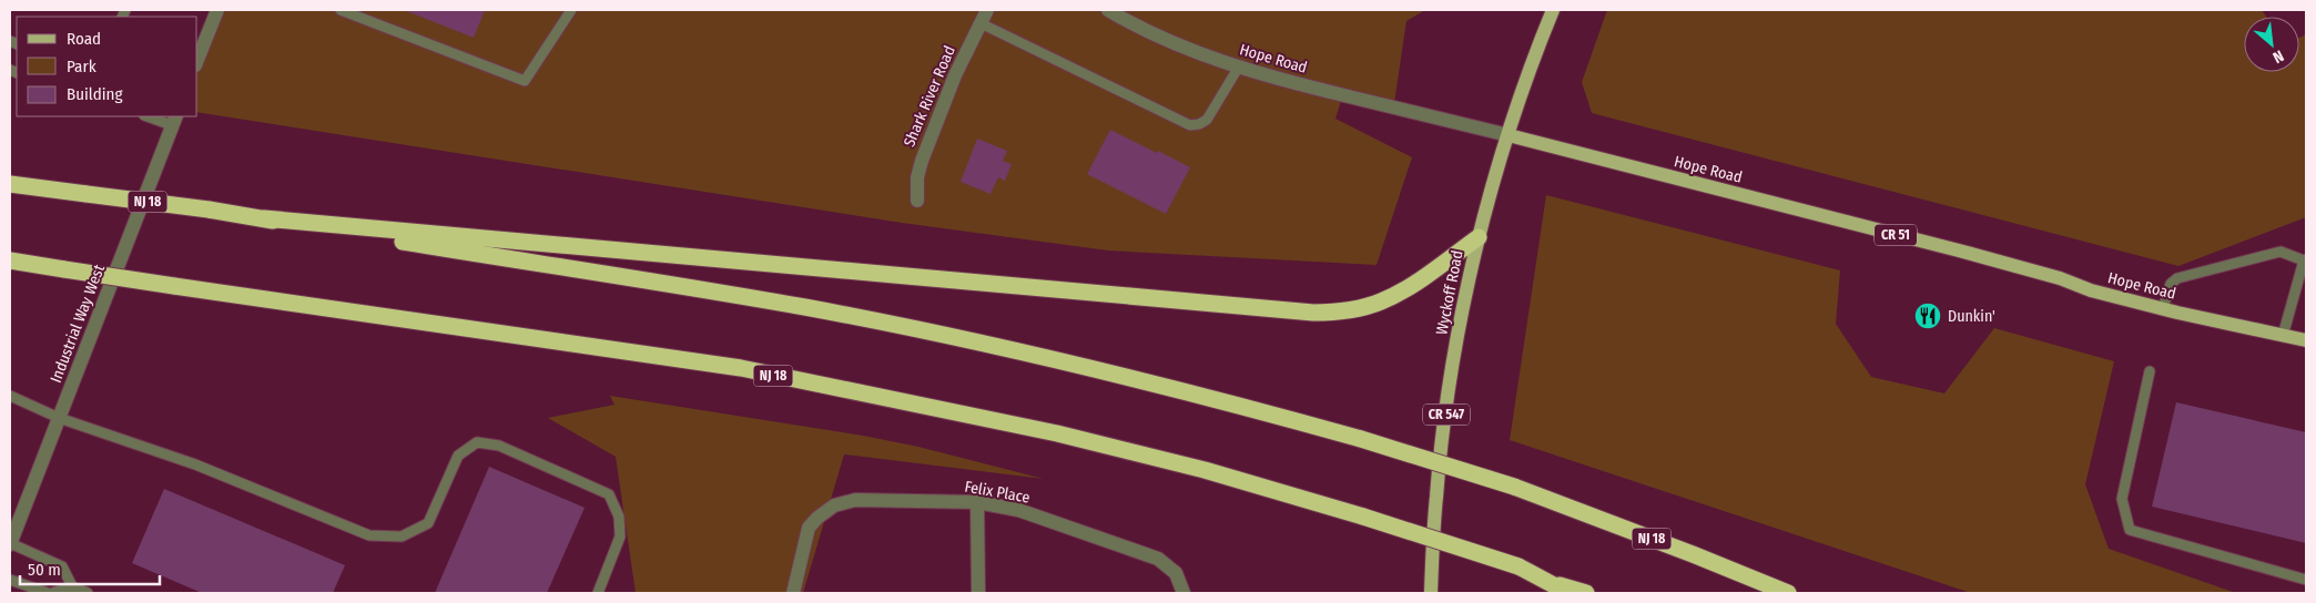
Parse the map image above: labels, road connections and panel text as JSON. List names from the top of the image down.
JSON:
{
  "streets": {
    "highway": ["NJ 18"],
    "main road": [
      "Hope Road",
      "CR 51",
      "Wyckoff Road",
      "CR 547"
    ],
    "street": ["Shark River Road", "Industrial Way West", "Felix Place"]
  },
  "crossings": [
    ["Hope Road", "Wyckoff Road"]
  ],
  "places": {
    "restaurant": ["Dunkin'"]
  },
  "legend": ["Road", "Park", "Building"],
  "scale_bar": "50 m",
  "north": "bottom right"
}
